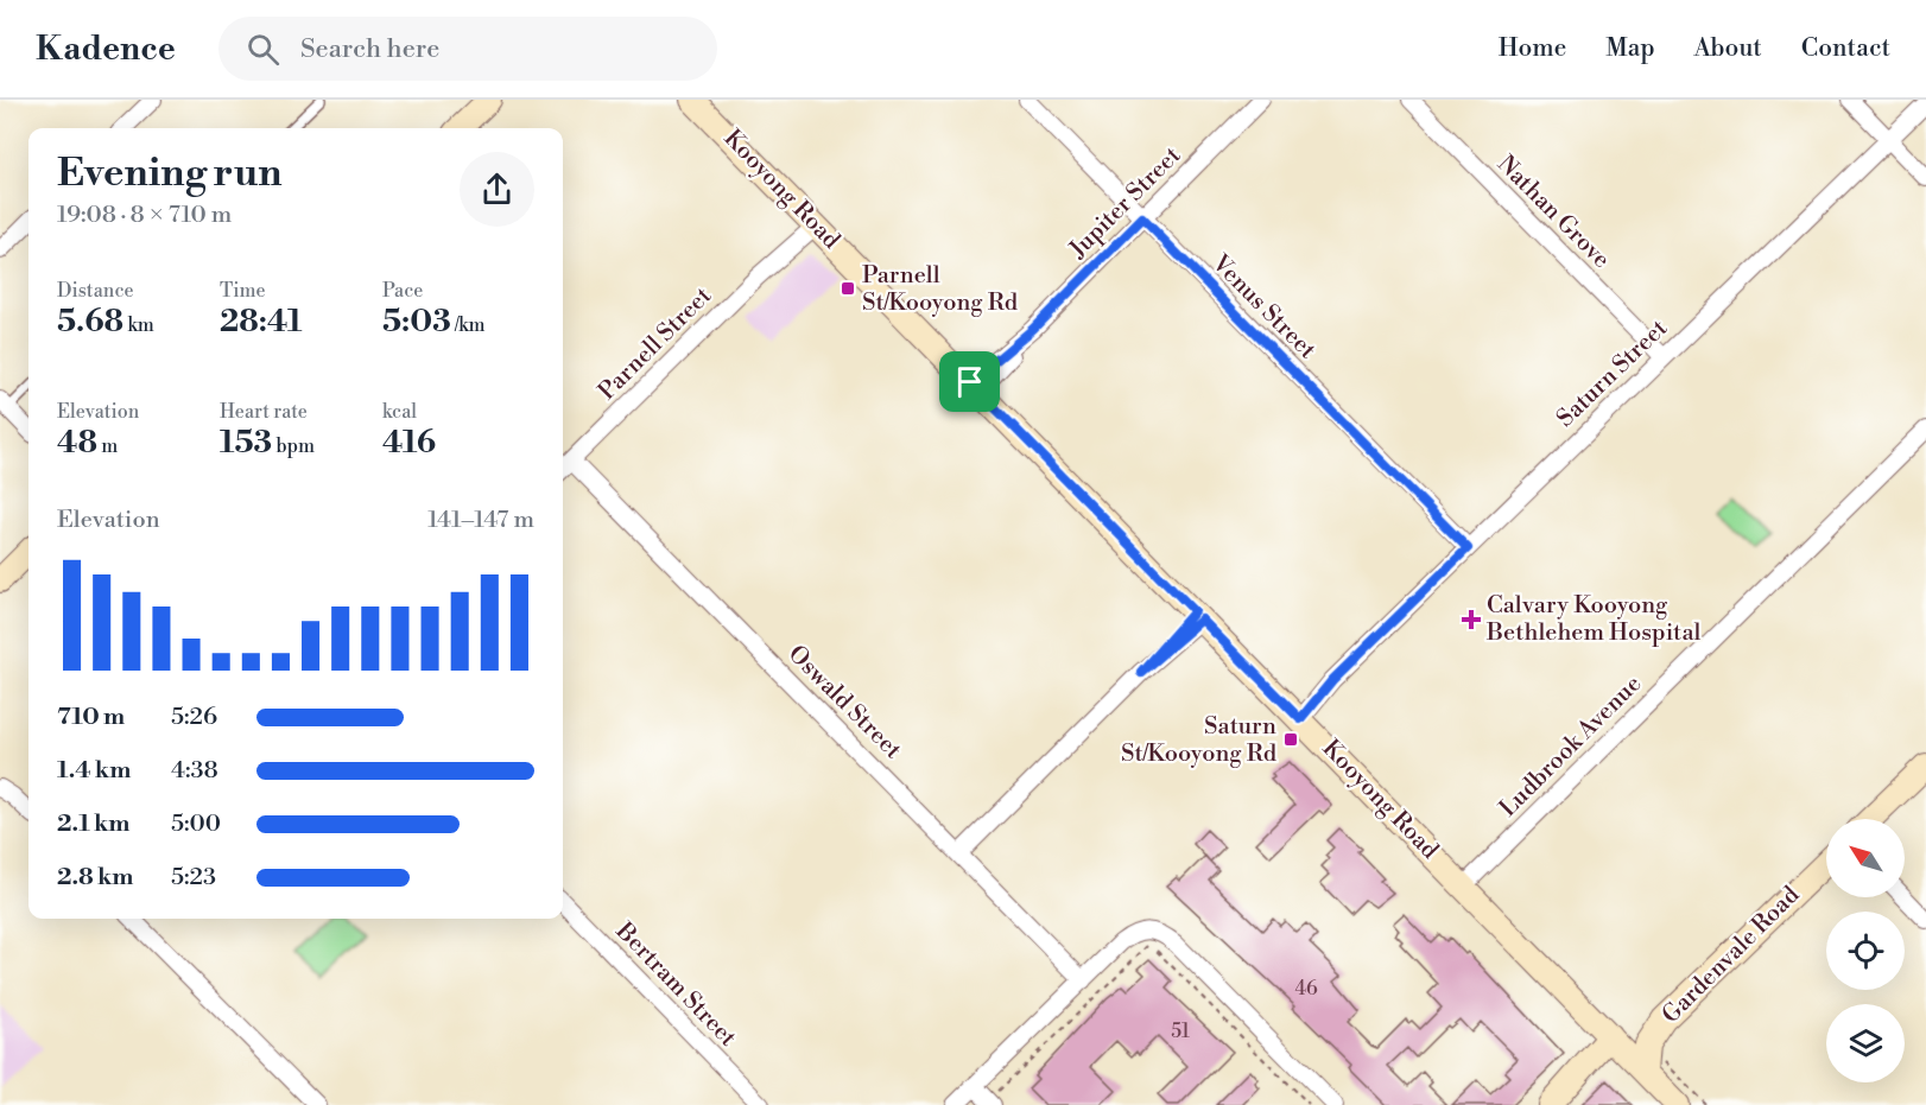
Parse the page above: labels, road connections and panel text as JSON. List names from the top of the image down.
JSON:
{
  "streets": {
    "street": [
      "Kooyong Road",
      "Jupiter Street",
      "Nathan Grove",
      "Venus Street",
      "Parnell Street",
      "Saturn Street",
      "Oswald Street",
      "Ludbrook Avenue",
      "Gardenvale Road",
      "Bertram Street"
    ]
  },
  "crossings": [
    ["Kooyong Road", "Jupiter Street"],
    ["Kooyong Road", "Parnell Street"],
    ["Kooyong Road", "Saturn Street"],
    ["Kooyong Road", "Ludbrook Avenue"],
    ["Kooyong Road", "Gardenvale Road"],
    ["Jupiter Street", "Venus Street"],
    ["Nathan Grove", "Saturn Street"],
    ["Venus Street", "Saturn Street"],
    ["Parnell Street", "Oswald Street"]
  ],
  "places": {
    "transit": ["Parnell St/Kooyong Rd", "Saturn St/Kooyong Rd"],
    "health": ["Calvary Kooyong Bethlehem Hospital"]
  },
  "house_numbers": ["46", "51"],
  "north": "top left",
  "page": {
    "header": "Kadence",
    "search": "Search here",
    "nav": [
      "Home",
      "Map",
      "About",
      "Contact"
    ],
    "heading": ["Evening run", "19:08 · 8 × 710 m"],
    "stats": [
      ["Distance", "5.68 km"],
      ["Time", "28:41"],
      ["Pace", "5:03 /km"],
      ["Elevation", "48 m"],
      ["Heart rate", "153 bpm"],
      ["kcal", "416"]
    ],
    "chart": ["Elevation", "141–147 m"],
    "list": [
      {
        "name": "710 m",
        "note": "5:26"
      },
      {
        "name": "1.4 km",
        "note": "4:38"
      },
      {
        "name": "2.1 km",
        "note": "5:00"
      },
      {
        "name": "2.8 km",
        "note": "5:23"
      }
    ]
  }
}
